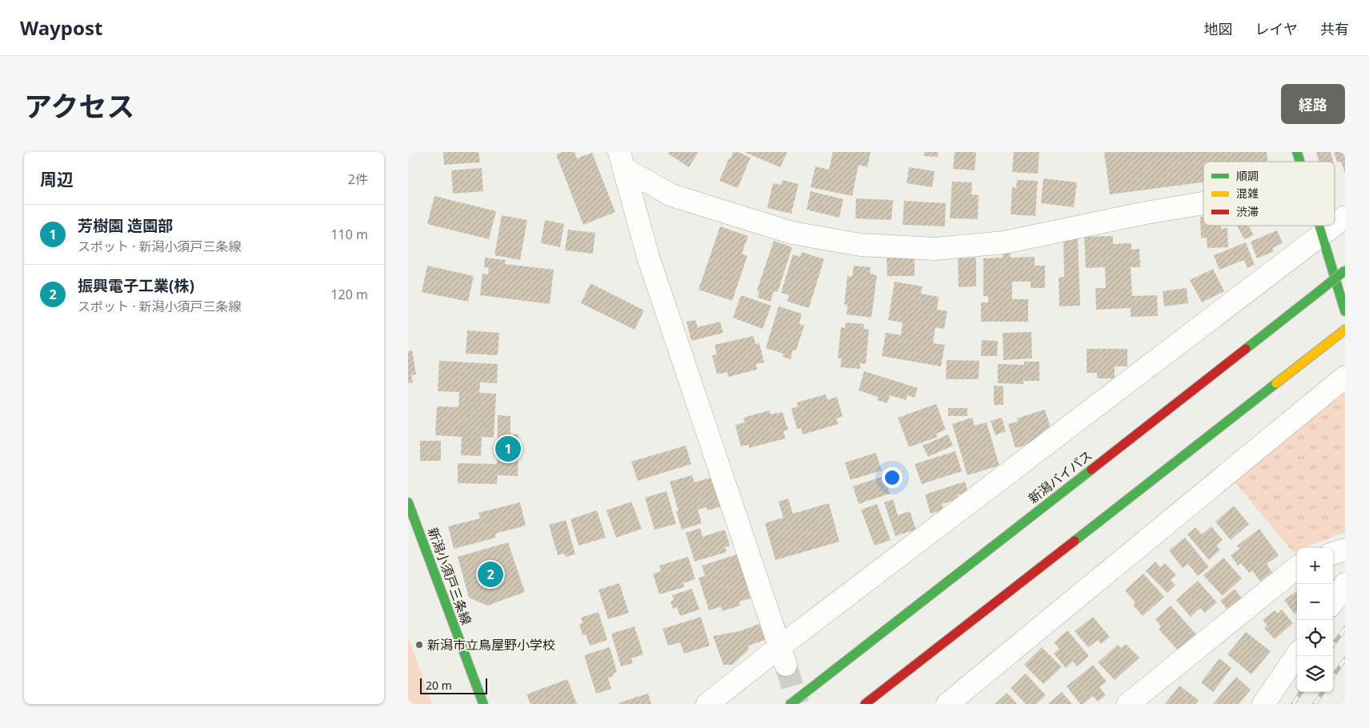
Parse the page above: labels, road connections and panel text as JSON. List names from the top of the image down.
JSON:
{
  "streets": {
    "main road": ["新潟バイパス", "新潟小須戸三条線"]
  },
  "places": ["新潟市立鳥屋野小学校"],
  "legend": ["順調", "混雑", "渋滞"],
  "scale_bar": "20 m",
  "page": {
    "header": "Waypost",
    "nav": ["地図", "レイヤ", "共有"],
    "title": "アクセス",
    "buttons": "経路",
    "heading": ["周辺", "2件"],
    "list": [
      {
        "mark": "1",
        "name": "芳樹園 造園部",
        "note": "スポット · 新潟小須戸三条線",
        "value": "110 m"
      },
      {
        "mark": "2",
        "name": "振興電子工業(株)",
        "note": "スポット · 新潟小須戸三条線",
        "value": "120 m"
      }
    ],
    "pins": ["1", "2"],
    "map_buttons": ["+", "−"],
    "scale": "20 m"
  }
}
